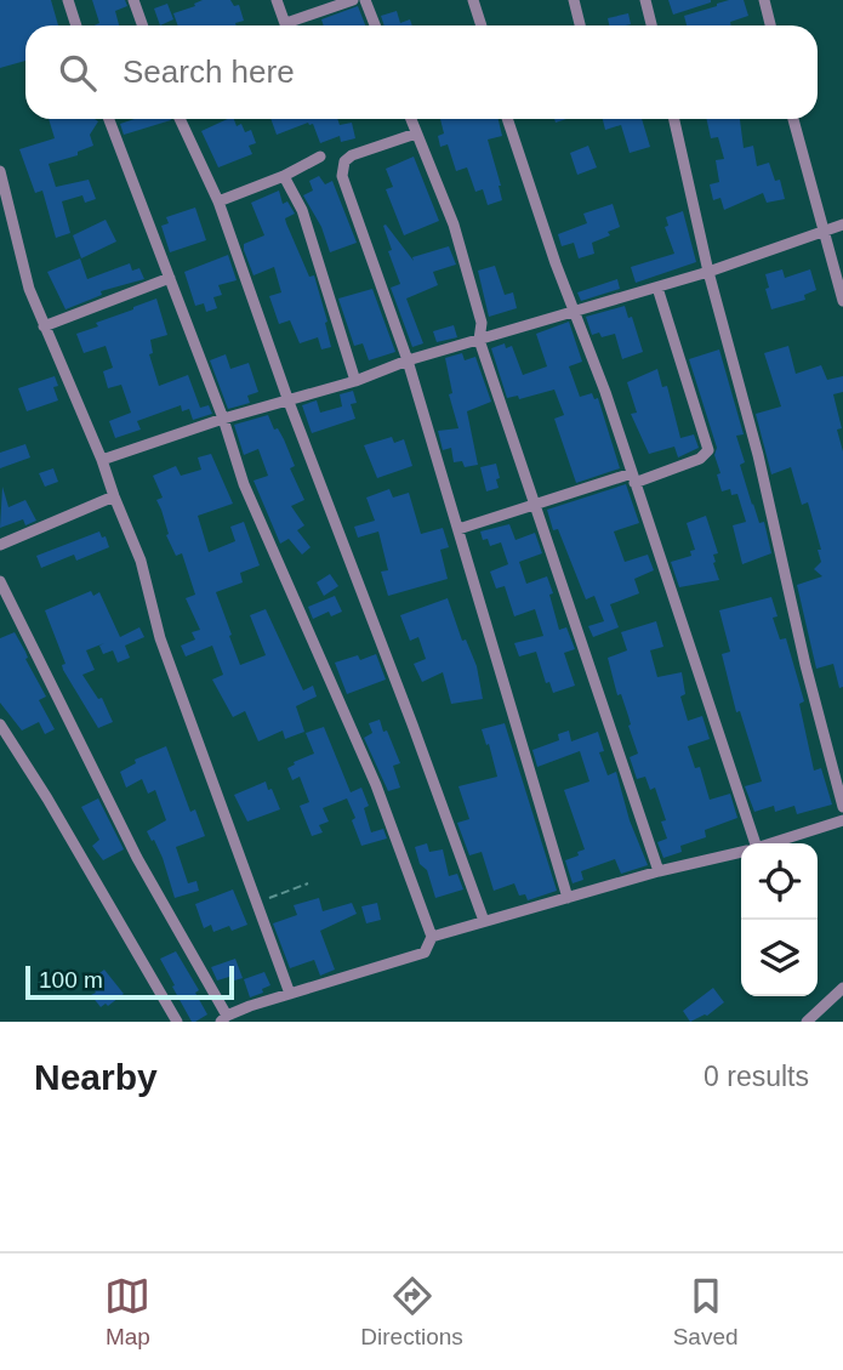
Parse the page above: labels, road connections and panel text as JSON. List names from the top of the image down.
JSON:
{
  "scale_bar": "100 m",
  "page": {
    "search": "Search here",
    "scale": "100 m",
    "heading": ["Nearby", "0 results"],
    "nav": ["Map", "Directions", "Saved"]
  }
}
